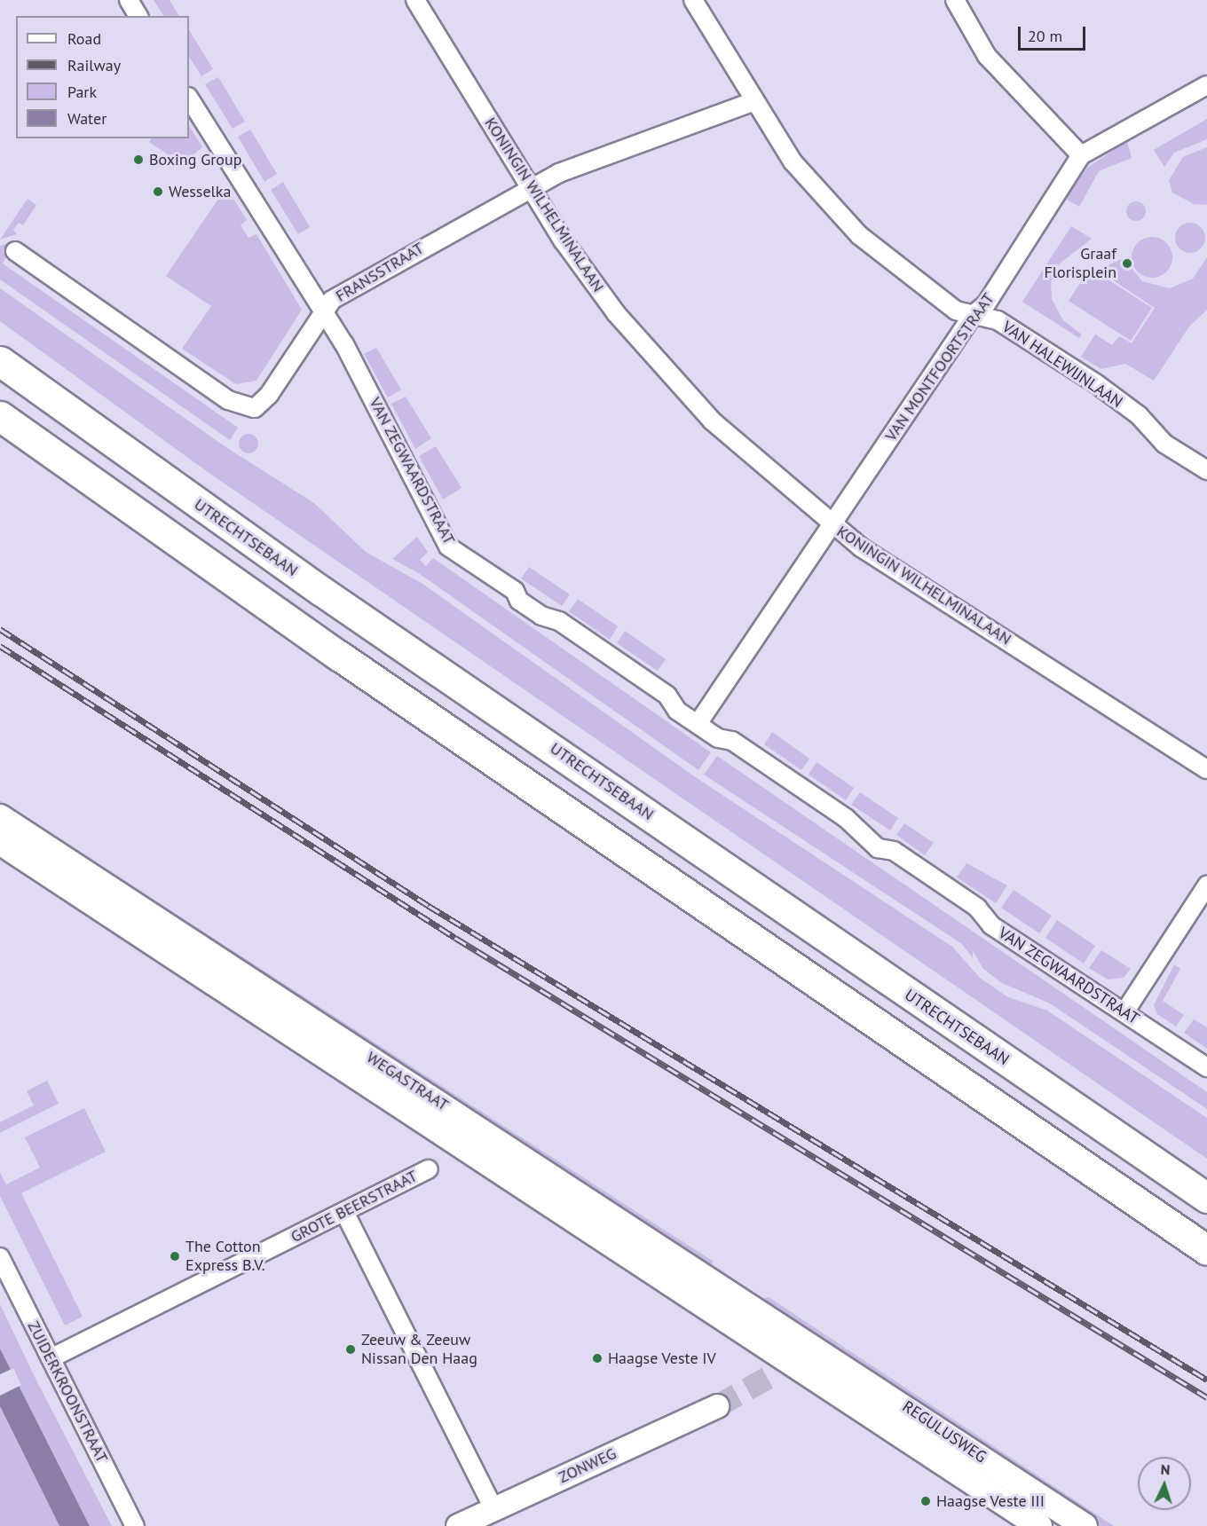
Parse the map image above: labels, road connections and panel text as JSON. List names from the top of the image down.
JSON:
{
  "streets": {
    "highway": ["UTRECHTSEBAAN"],
    "main road": ["WEGASTRAAT", "REGULUSWEG"],
    "street": [
      "KONINGIN WILHELMINALAAN",
      "FRANSSTRAAT",
      "VAN HALEWIJNLAAN",
      "VAN MONTFOORTSTRAAT",
      "VAN ZEGWAARDSTRAAT",
      "GROTE BEERSTRAAT",
      "ZUIDERKROONSTRAAT",
      "ZONWEG"
    ]
  },
  "crossings": [
    ["KONINGIN WILHELMINALAAN", "FRANSSTRAAT"],
    ["KONINGIN WILHELMINALAAN", "VAN MONTFOORTSTRAAT"],
    ["FRANSSTRAAT", "VAN HALEWIJNLAAN"],
    ["FRANSSTRAAT", "VAN ZEGWAARDSTRAAT"],
    ["VAN HALEWIJNLAAN", "VAN MONTFOORTSTRAAT"],
    ["VAN MONTFOORTSTRAAT", "VAN ZEGWAARDSTRAAT"],
    ["WEGASTRAAT", "REGULUSWEG"],
    ["GROTE BEERSTRAAT", "ZUIDERKROONSTRAAT"]
  ],
  "places": [
    "Boxing Group",
    "Wesselka",
    "Graaf Florisplein",
    "The Cotton Express B.V.",
    "Zeeuw & Zeeuw Nissan Den Haag",
    "Haagse Veste IV",
    "Haagse Veste III"
  ],
  "legend": [
    "Road",
    "Railway",
    "Park",
    "Water"
  ],
  "scale_bar": "20 m",
  "north": "top"
}
